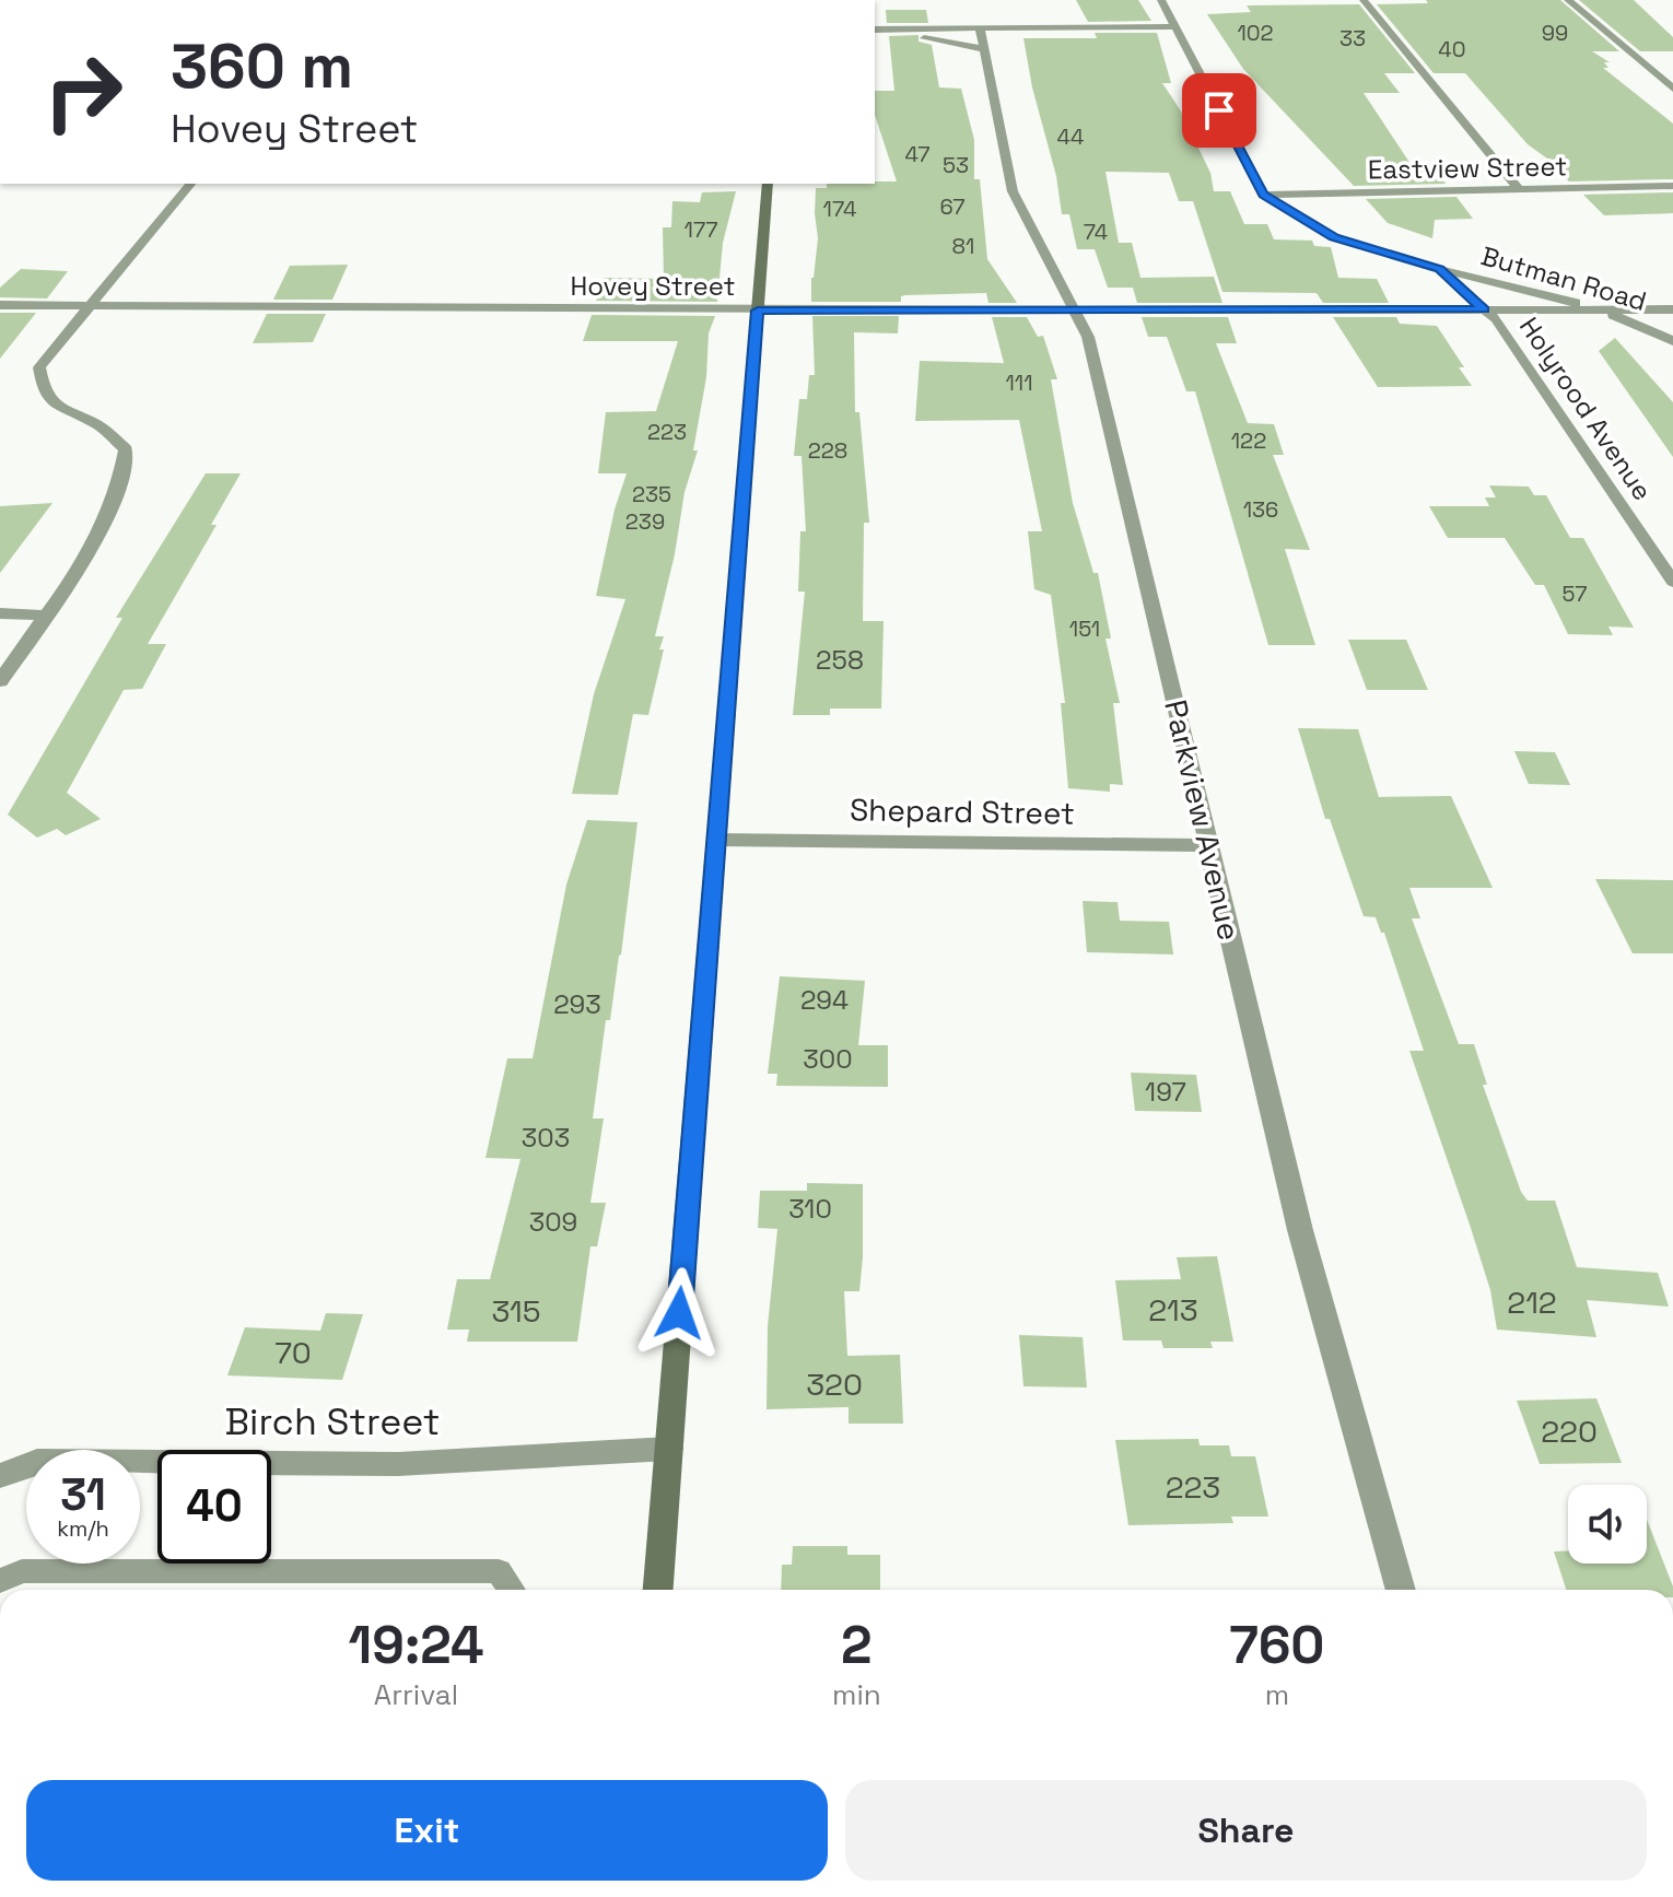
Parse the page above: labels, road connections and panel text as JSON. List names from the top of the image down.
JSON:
{
  "streets": {
    "street": [
      "Eastview Street",
      "Butman Road",
      "Hovey Street",
      "Holyrood Avenue",
      "Shepard Street",
      "Parkview Avenue",
      "Birch Street"
    ]
  },
  "crossings": [
    ["Eastview Street", "Butman Road"],
    ["Butman Road", "Hovey Street"],
    ["Butman Road", "Holyrood Avenue"],
    ["Hovey Street", "Holyrood Avenue"],
    ["Hovey Street", "Parkview Avenue"],
    ["Shepard Street", "Parkview Avenue"]
  ],
  "house_numbers": [
    "102",
    "99",
    "33",
    "40",
    "44",
    "47",
    "53",
    "67",
    "174",
    "177",
    "74",
    "81",
    "111",
    "223",
    "122",
    "228",
    "235",
    "136",
    "239",
    "57",
    "151",
    "258",
    "294",
    "293",
    "300",
    "197",
    "303",
    "310",
    "309",
    "212",
    "213",
    "315",
    "70",
    "320",
    "220",
    "223"
  ],
  "page": {
    "turn": ["360 m", "Hovey Street"],
    "speed": "31 km/h",
    "limit": "40",
    "eta": [
      "19:24",
      "Arrival",
      "2",
      "min",
      "760",
      "m"
    ],
    "buttons": ["Exit", "Share"]
  }
}
